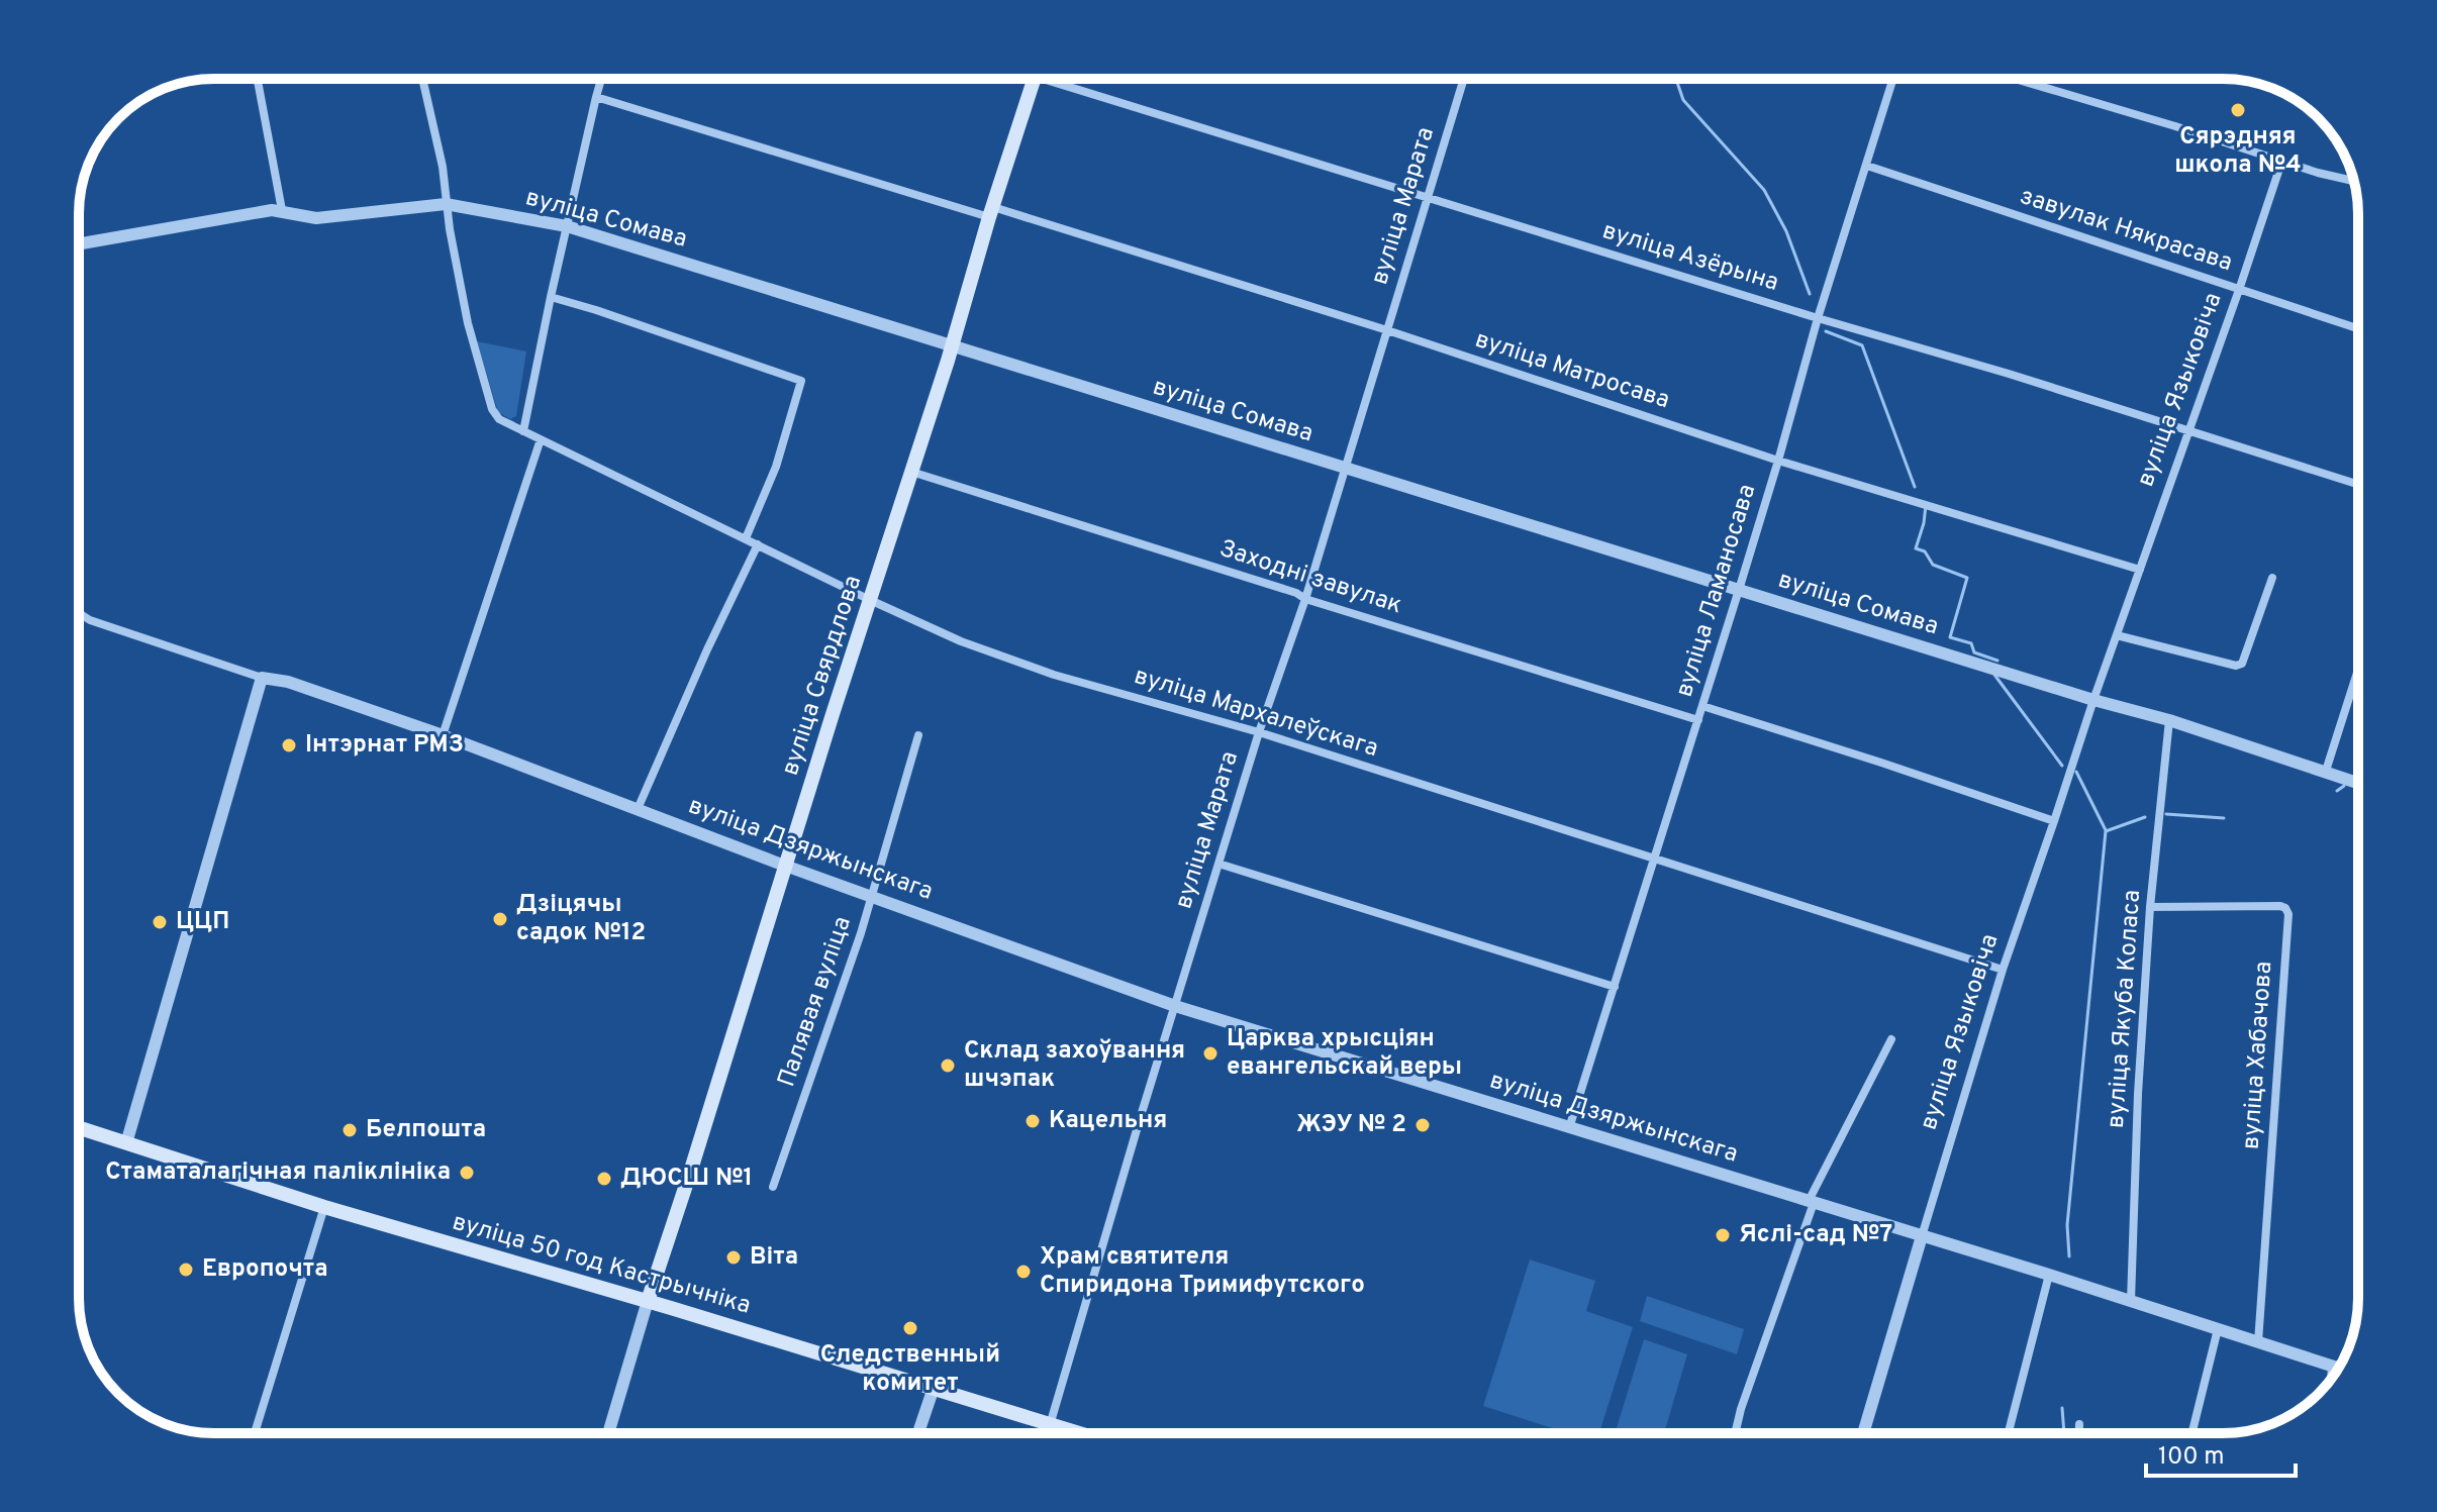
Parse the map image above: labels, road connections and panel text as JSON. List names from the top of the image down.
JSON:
{
  "streets": {
    "main road": ["вуліца Свярдлова", "вуліца 50 год Кастрычніка"],
    "street": [
      "вуліца Марата",
      "вуліца Сомава",
      "завулак Някрасава",
      "вуліца Азёрына",
      "вуліца Матросава",
      "вуліца Языковіча",
      "Заходні завулак",
      "вуліца Ламаносава",
      "вуліца Мархалеўскага",
      "вуліца Дзяржынскага",
      "Палявая вуліца",
      "вуліца Якуба Коласа",
      "вуліца Хабачова"
    ]
  },
  "crossings": [
    ["вуліца Марата", "вуліца Сомава"],
    ["вуліца Марата", "вуліца Азёрына"],
    ["вуліца Марата", "вуліца Матросава"],
    ["вуліца Марата", "Заходні завулак"],
    ["вуліца Марата", "вуліца Мархалеўскага"],
    ["вуліца Марата", "вуліца Дзяржынскага"],
    ["вуліца Марата", "вуліца 50 год Кастрычніка"],
    ["вуліца Сомава", "вуліца Языковіча"],
    ["вуліца Сомава", "вуліца Ламаносава"],
    ["вуліца Сомава", "вуліца Свярдлова"],
    ["вуліца Сомава", "вуліца Мархалеўскага"],
    ["вуліца Сомава", "вуліца Якуба Коласа"],
    ["завулак Някрасава", "вуліца Языковіча"],
    ["завулак Някрасава", "вуліца Ламаносава"],
    ["вуліца Азёрына", "вуліца Языковіча"],
    ["вуліца Азёрына", "вуліца Ламаносава"],
    ["вуліца Матросава", "вуліца Языковіча"],
    ["вуліца Матросава", "вуліца Ламаносава"],
    ["вуліца Матросава", "вуліца Свярдлова"],
    ["вуліца Языковіча", "вуліца Мархалеўскага"],
    ["вуліца Языковіча", "вуліца Дзяржынскага"],
    ["Заходні завулак", "вуліца Ламаносава"],
    ["Заходні завулак", "вуліца Свярдлова"],
    ["вуліца Ламаносава", "вуліца Мархалеўскага"],
    ["вуліца Ламаносава", "вуліца Дзяржынскага"],
    ["вуліца Свярдлова", "вуліца Мархалеўскага"],
    ["вуліца Свярдлова", "вуліца Дзяржынскага"],
    ["вуліца Свярдлова", "вуліца 50 год Кастрычніка"],
    ["вуліца Дзяржынскага", "Палявая вуліца"],
    ["вуліца Дзяржынскага", "вуліца Якуба Коласа"],
    ["вуліца Дзяржынскага", "вуліца Хабачова"],
    ["вуліца Якуба Коласа", "вуліца Хабачова"]
  ],
  "places": [
    "Сярэдняя школа №4",
    "Інтэрнат РМЗ",
    "Дзіцячы садок №12",
    "ЦЦП",
    "Царква хрысціян евангельскай веры",
    "Склад захоўвання шчэпак",
    "Кацельня",
    "ЖЭУ № 2",
    "Белпошта",
    "Стаматалагічная паліклініка",
    "ДЮСШ №1",
    "Яслі-сад №7",
    "Віта",
    "Европочта",
    "Храм святителя Спиридона Тримифутского",
    "Следственный комитет"
  ],
  "scale_bar": "100 m"
}
